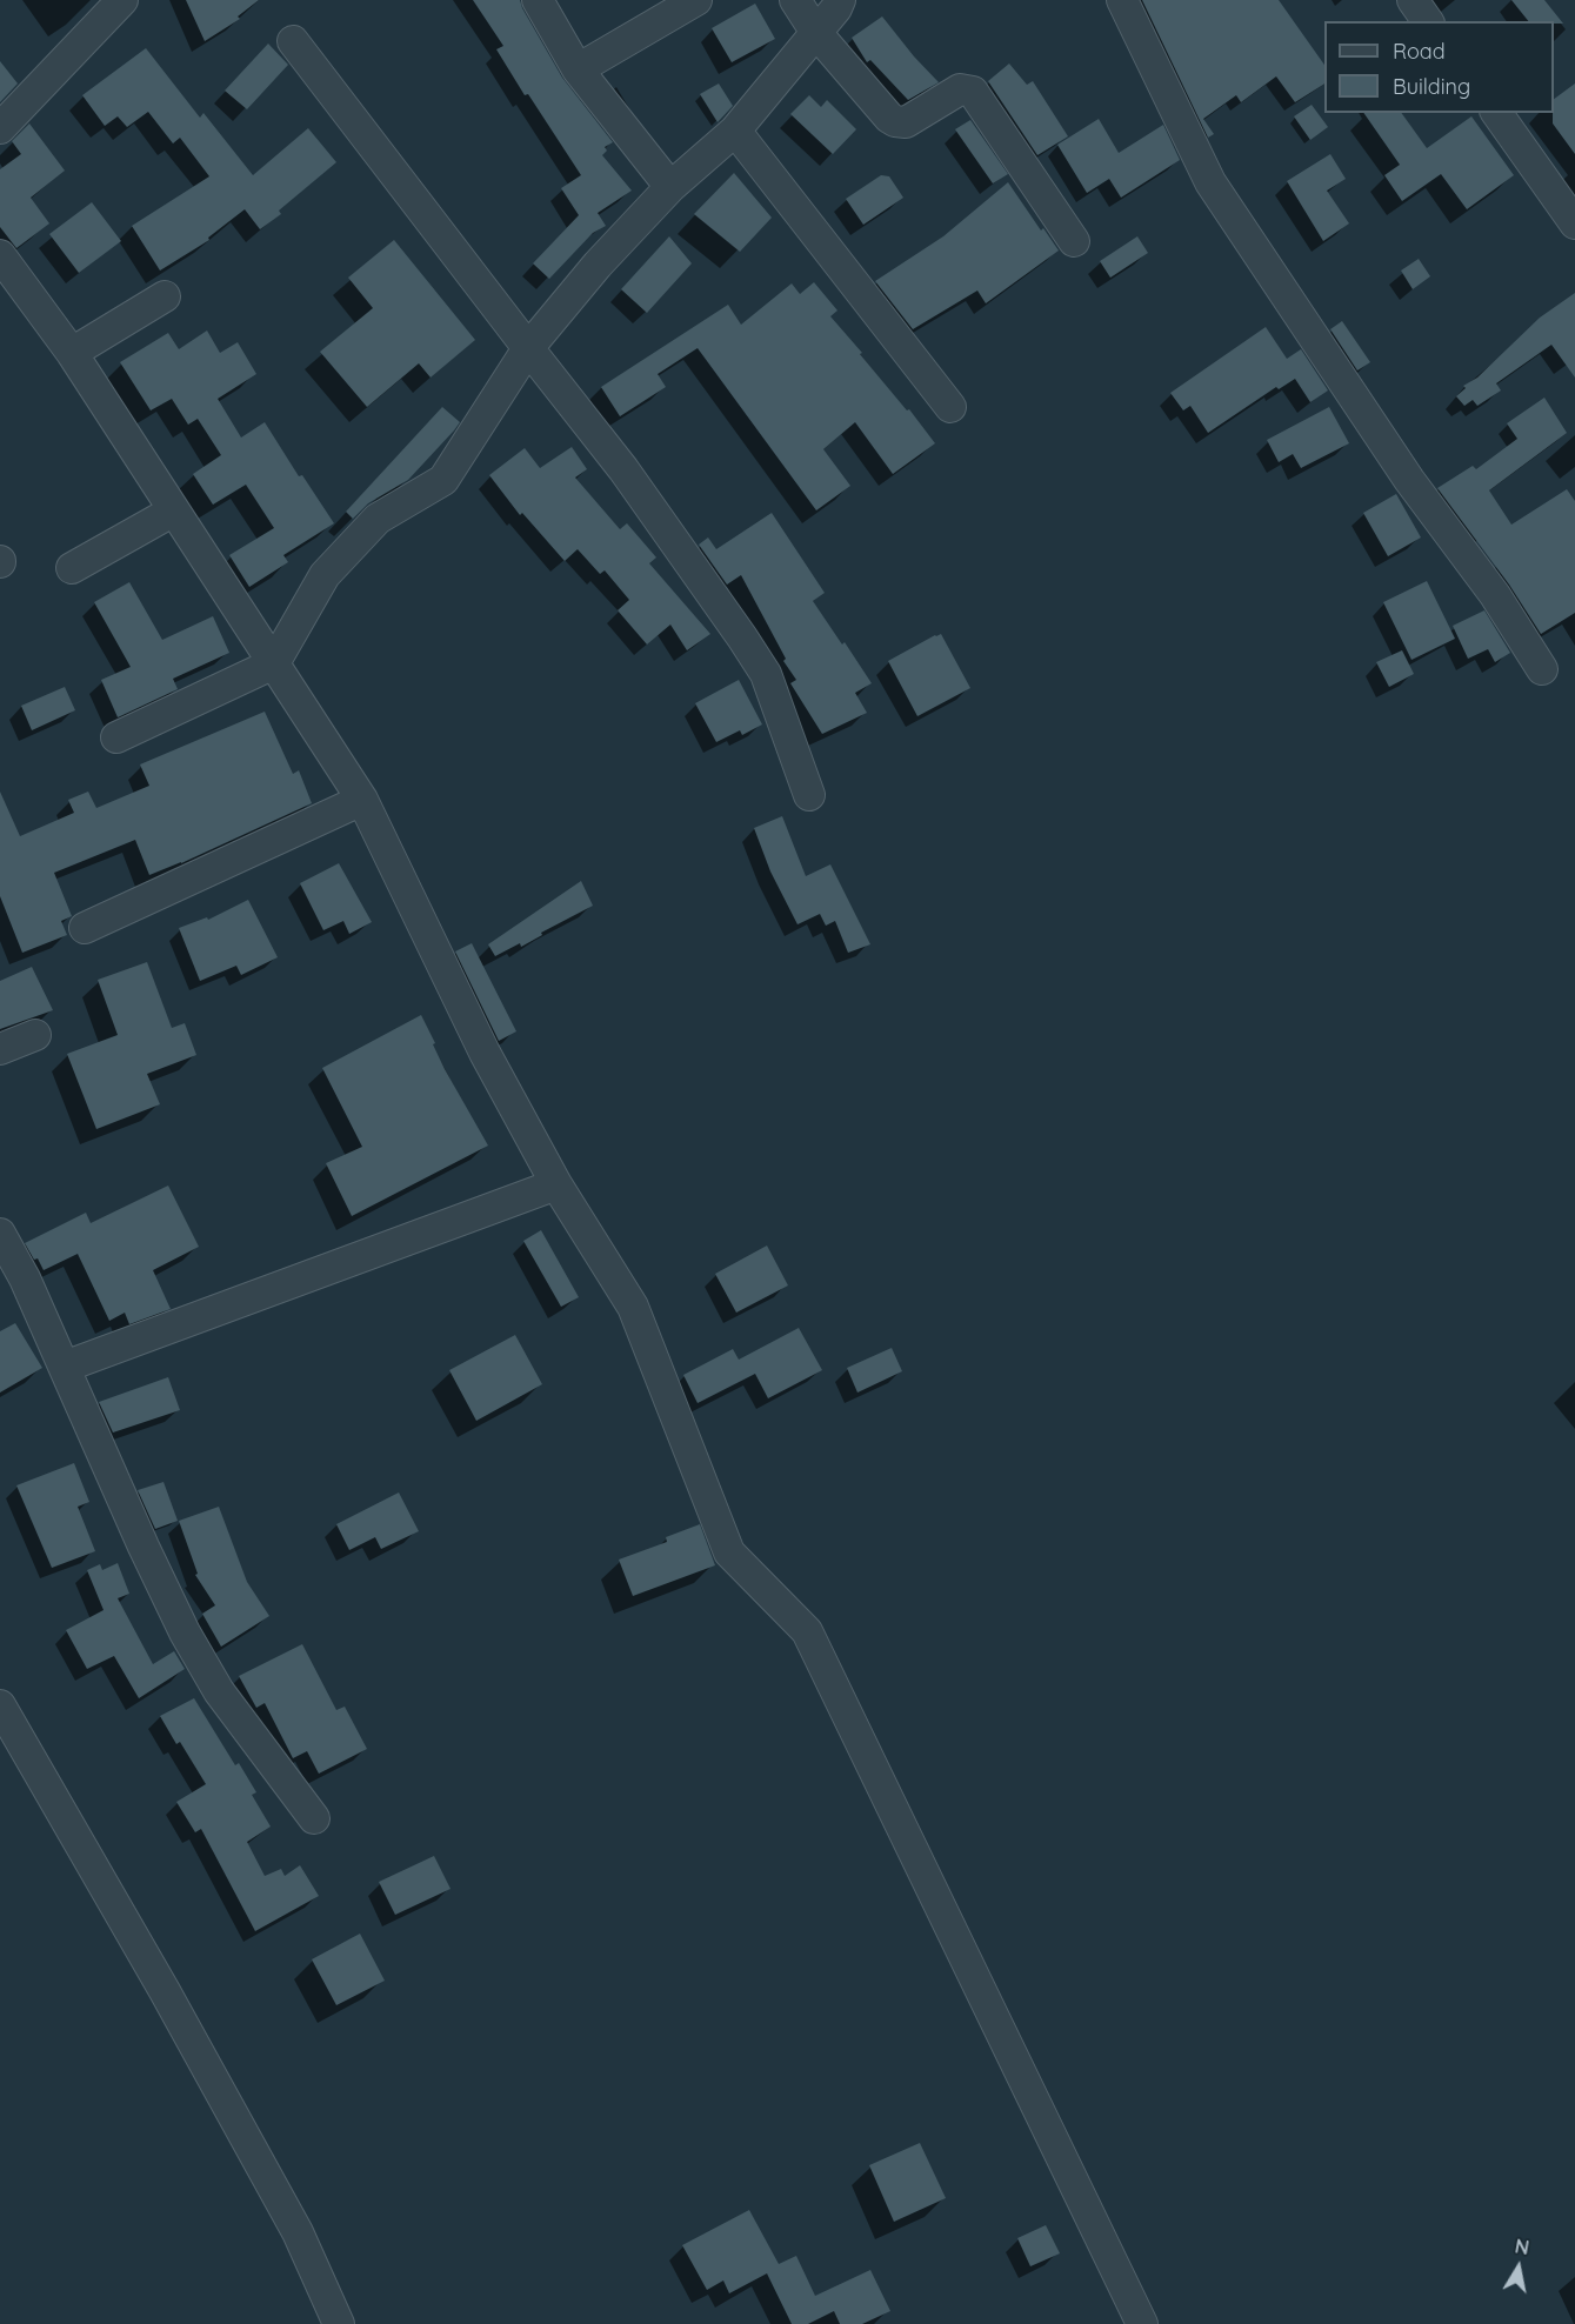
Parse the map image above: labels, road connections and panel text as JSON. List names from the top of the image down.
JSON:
{
  "legend": ["Road", "Building"],
  "north": "top"
}
